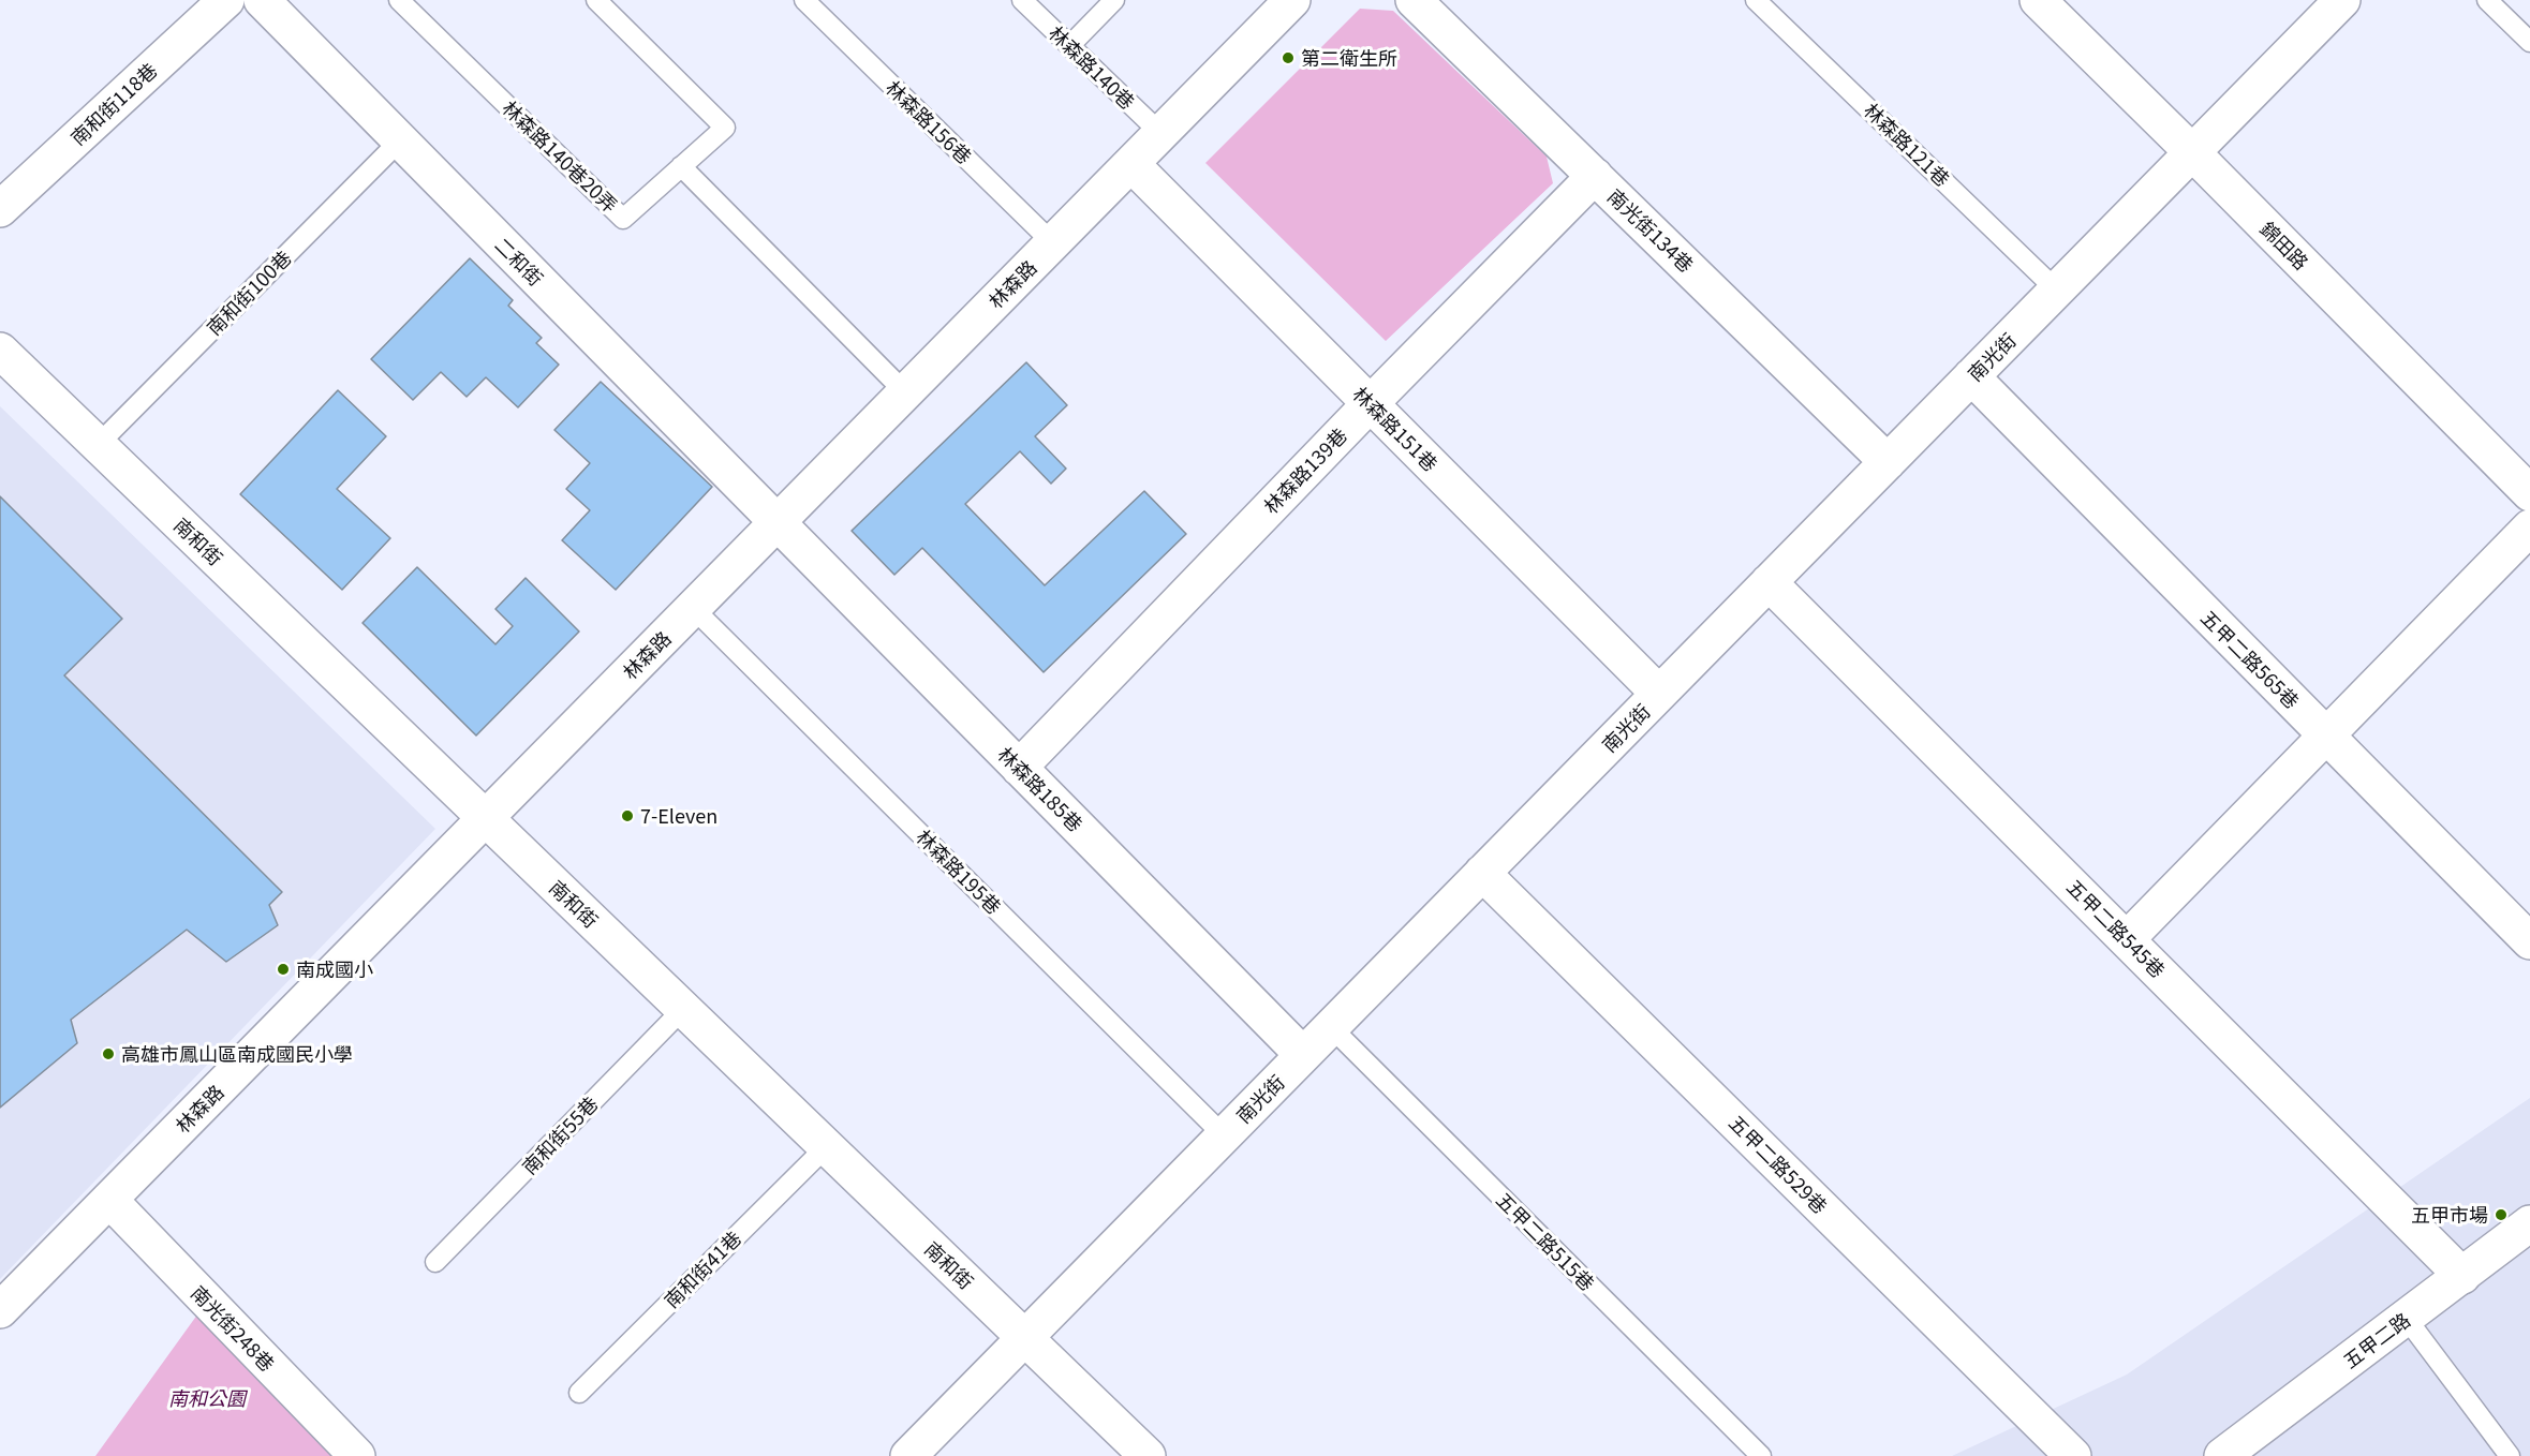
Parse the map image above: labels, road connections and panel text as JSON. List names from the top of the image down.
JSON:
{
  "streets": {
    "street": [
      "南和街118巷",
      "南光街134巷",
      "錦田路",
      "二和街",
      "林森路",
      "南光街",
      "林森路151巷",
      "林森路139巷",
      "南和街",
      "五甲二路565巷",
      "林森路185巷",
      "五甲二路545巷",
      "五甲二路529巷",
      "南光街248巷",
      "五甲二路"
    ],
    "lane": [
      "林森路140巷",
      "林森路156巷",
      "林森路121巷",
      "林森路140巷20弄",
      "南和街100巷",
      "林森路195巷",
      "南和街55巷",
      "五甲二路515巷",
      "南和街41巷"
    ]
  },
  "crossings": [
    ["林森路140巷", "林森路"],
    ["林森路156巷", "林森路"],
    ["林森路121巷", "南光街"],
    ["南光街134巷", "南光街"],
    ["南光街134巷", "林森路139巷"],
    ["錦田路", "南光街"],
    ["二和街", "林森路"],
    ["二和街", "南和街100巷"],
    ["二和街", "林森路185巷"],
    ["林森路", "林森路151巷"],
    ["林森路", "南和街"],
    ["林森路", "林森路185巷"],
    ["林森路", "林森路195巷"],
    ["林森路", "南光街248巷"],
    ["南和街100巷", "南和街"],
    ["南光街", "林森路151巷"],
    ["南光街", "南和街"],
    ["南光街", "五甲二路565巷"],
    ["南光街", "林森路185巷"],
    ["南光街", "林森路195巷"],
    ["南光街", "五甲二路545巷"],
    ["南光街", "五甲二路529巷"],
    ["南光街", "五甲二路515巷"],
    ["林森路151巷", "林森路139巷"],
    ["林森路139巷", "林森路185巷"],
    ["南和街", "南和街55巷"],
    ["南和街", "南和街41巷"],
    ["五甲二路545巷", "五甲二路"]
  ],
  "parks": ["南和公園"],
  "places": [
    "第二衛生所",
    "7-Eleven",
    "南成國小",
    "高雄市鳳山區南成國民小學",
    "五甲市場"
  ]
}
